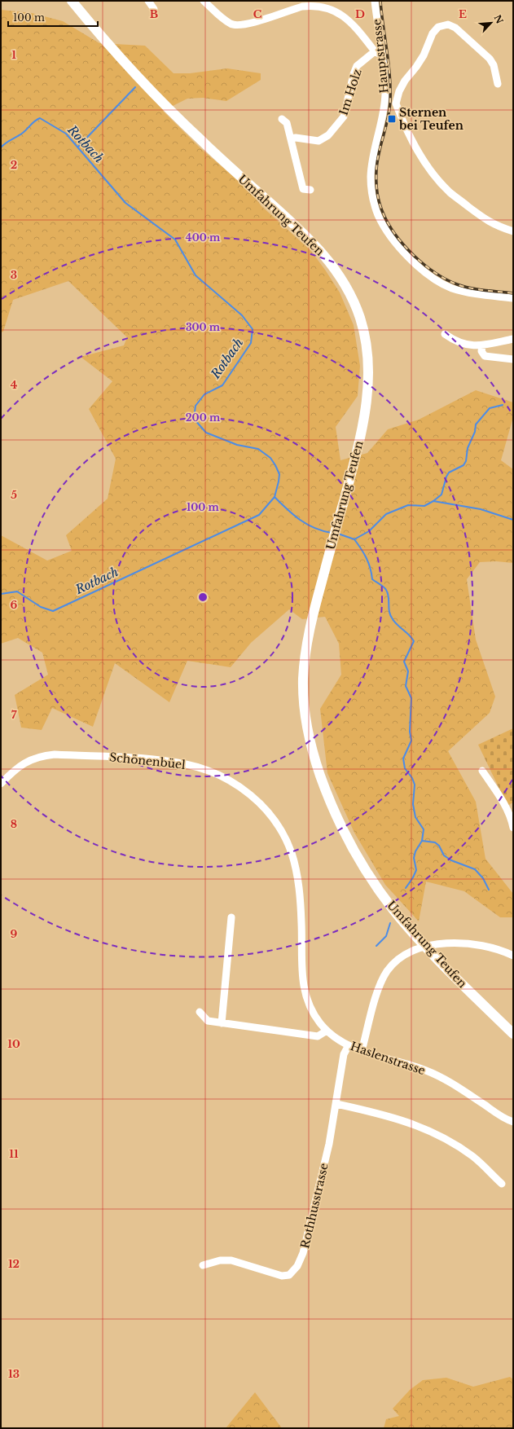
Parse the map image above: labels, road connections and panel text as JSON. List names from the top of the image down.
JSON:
{
  "streets": {
    "main road": ["Umfahrung Teufen"],
    "street": [
      "Hauptstrasse",
      "Im Holz",
      "Schönenbüel",
      "Haslenstrasse",
      "Rothhusstrasse"
    ]
  },
  "crossings": [
    ["Hauptstrasse", "Im Holz"],
    ["Schönenbüel", "Haslenstrasse"],
    ["Haslenstrasse", "Rothhusstrasse"]
  ],
  "water": ["Rotbach"],
  "places": {
    "transit": ["Sternen bei Teufen"]
  },
  "scale_bar": "100 m",
  "north": "top right",
  "grid": {
    "columns": [
      "B",
      "C",
      "D",
      "E"
    ],
    "rows": [
      "1",
      "2",
      "3",
      "4",
      "5",
      "6",
      "7",
      "8",
      "9",
      "10",
      "11",
      "12",
      "13"
    ]
  },
  "rings": [
    "400 m",
    "300 m",
    "200 m",
    "100 m"
  ]
}
